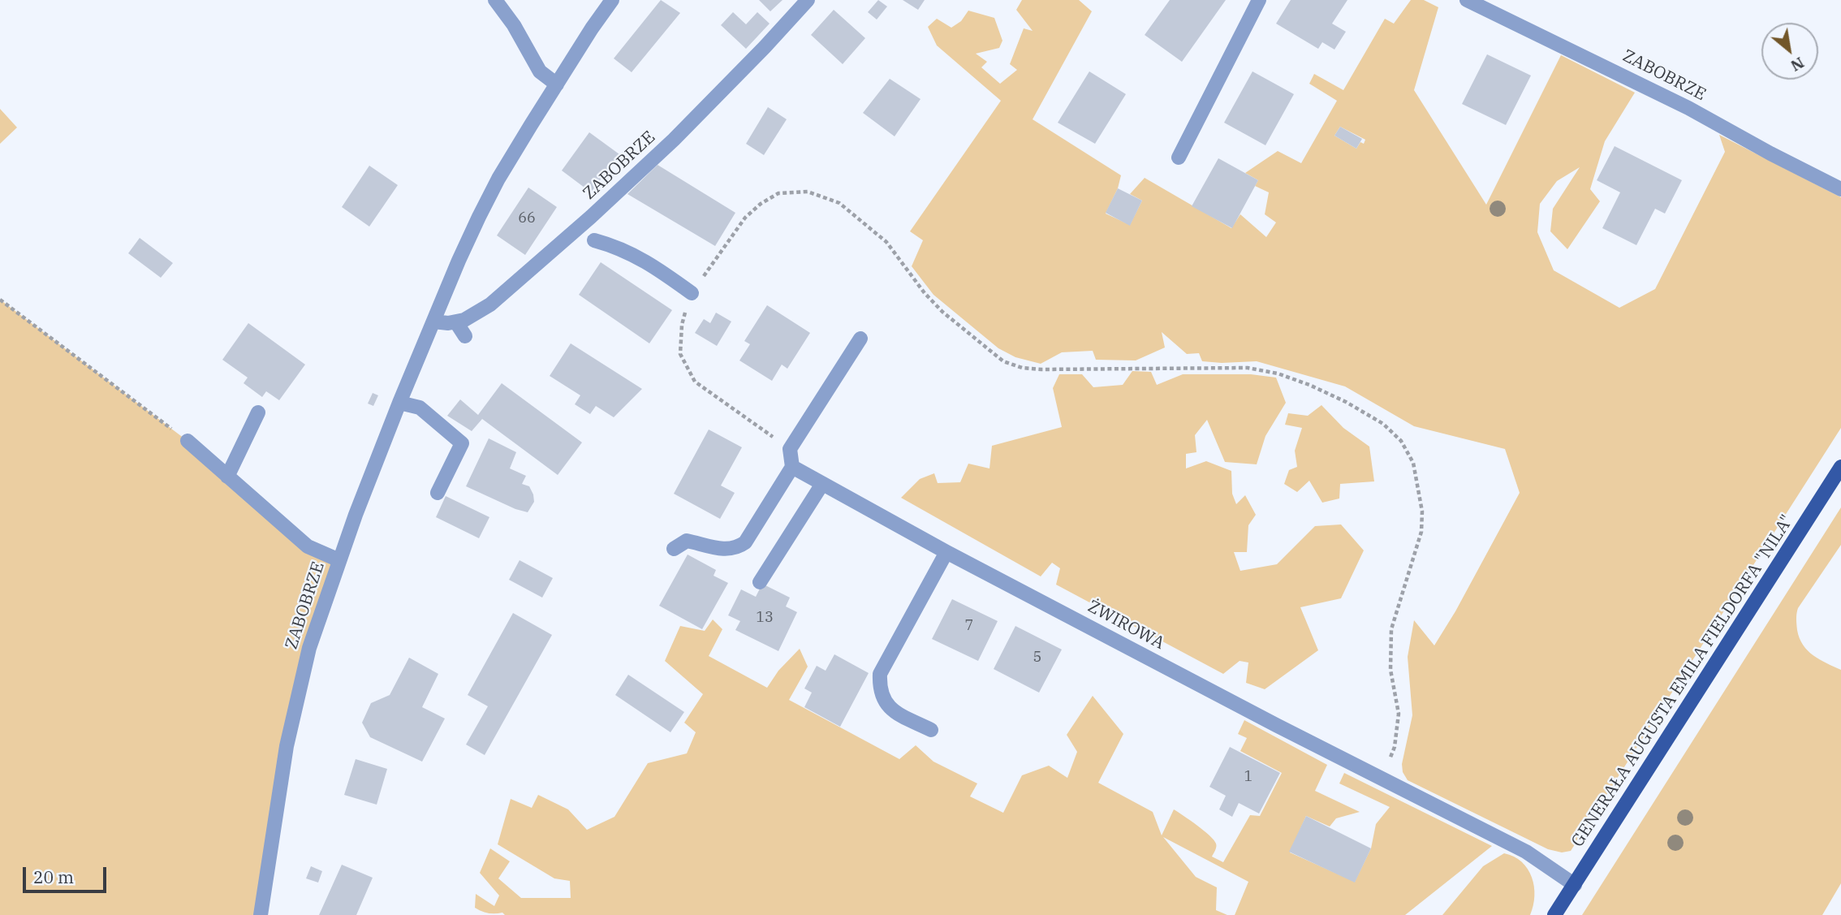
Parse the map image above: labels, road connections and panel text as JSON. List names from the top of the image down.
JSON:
{
  "streets": {
    "main road": ["GENERAŁA AUGUSTA EMILA FIELDORFA \"NILA\""],
    "street": ["ZABOBRZE", "ŻWIROWA"]
  },
  "crossings": [
    ["ŻWIROWA", "GENERAŁA AUGUSTA EMILA FIELDORFA \"NILA\""]
  ],
  "house_numbers": [
    "66",
    "13",
    "7",
    "5",
    "1"
  ],
  "scale_bar": "20 m",
  "north": "bottom right"
}
